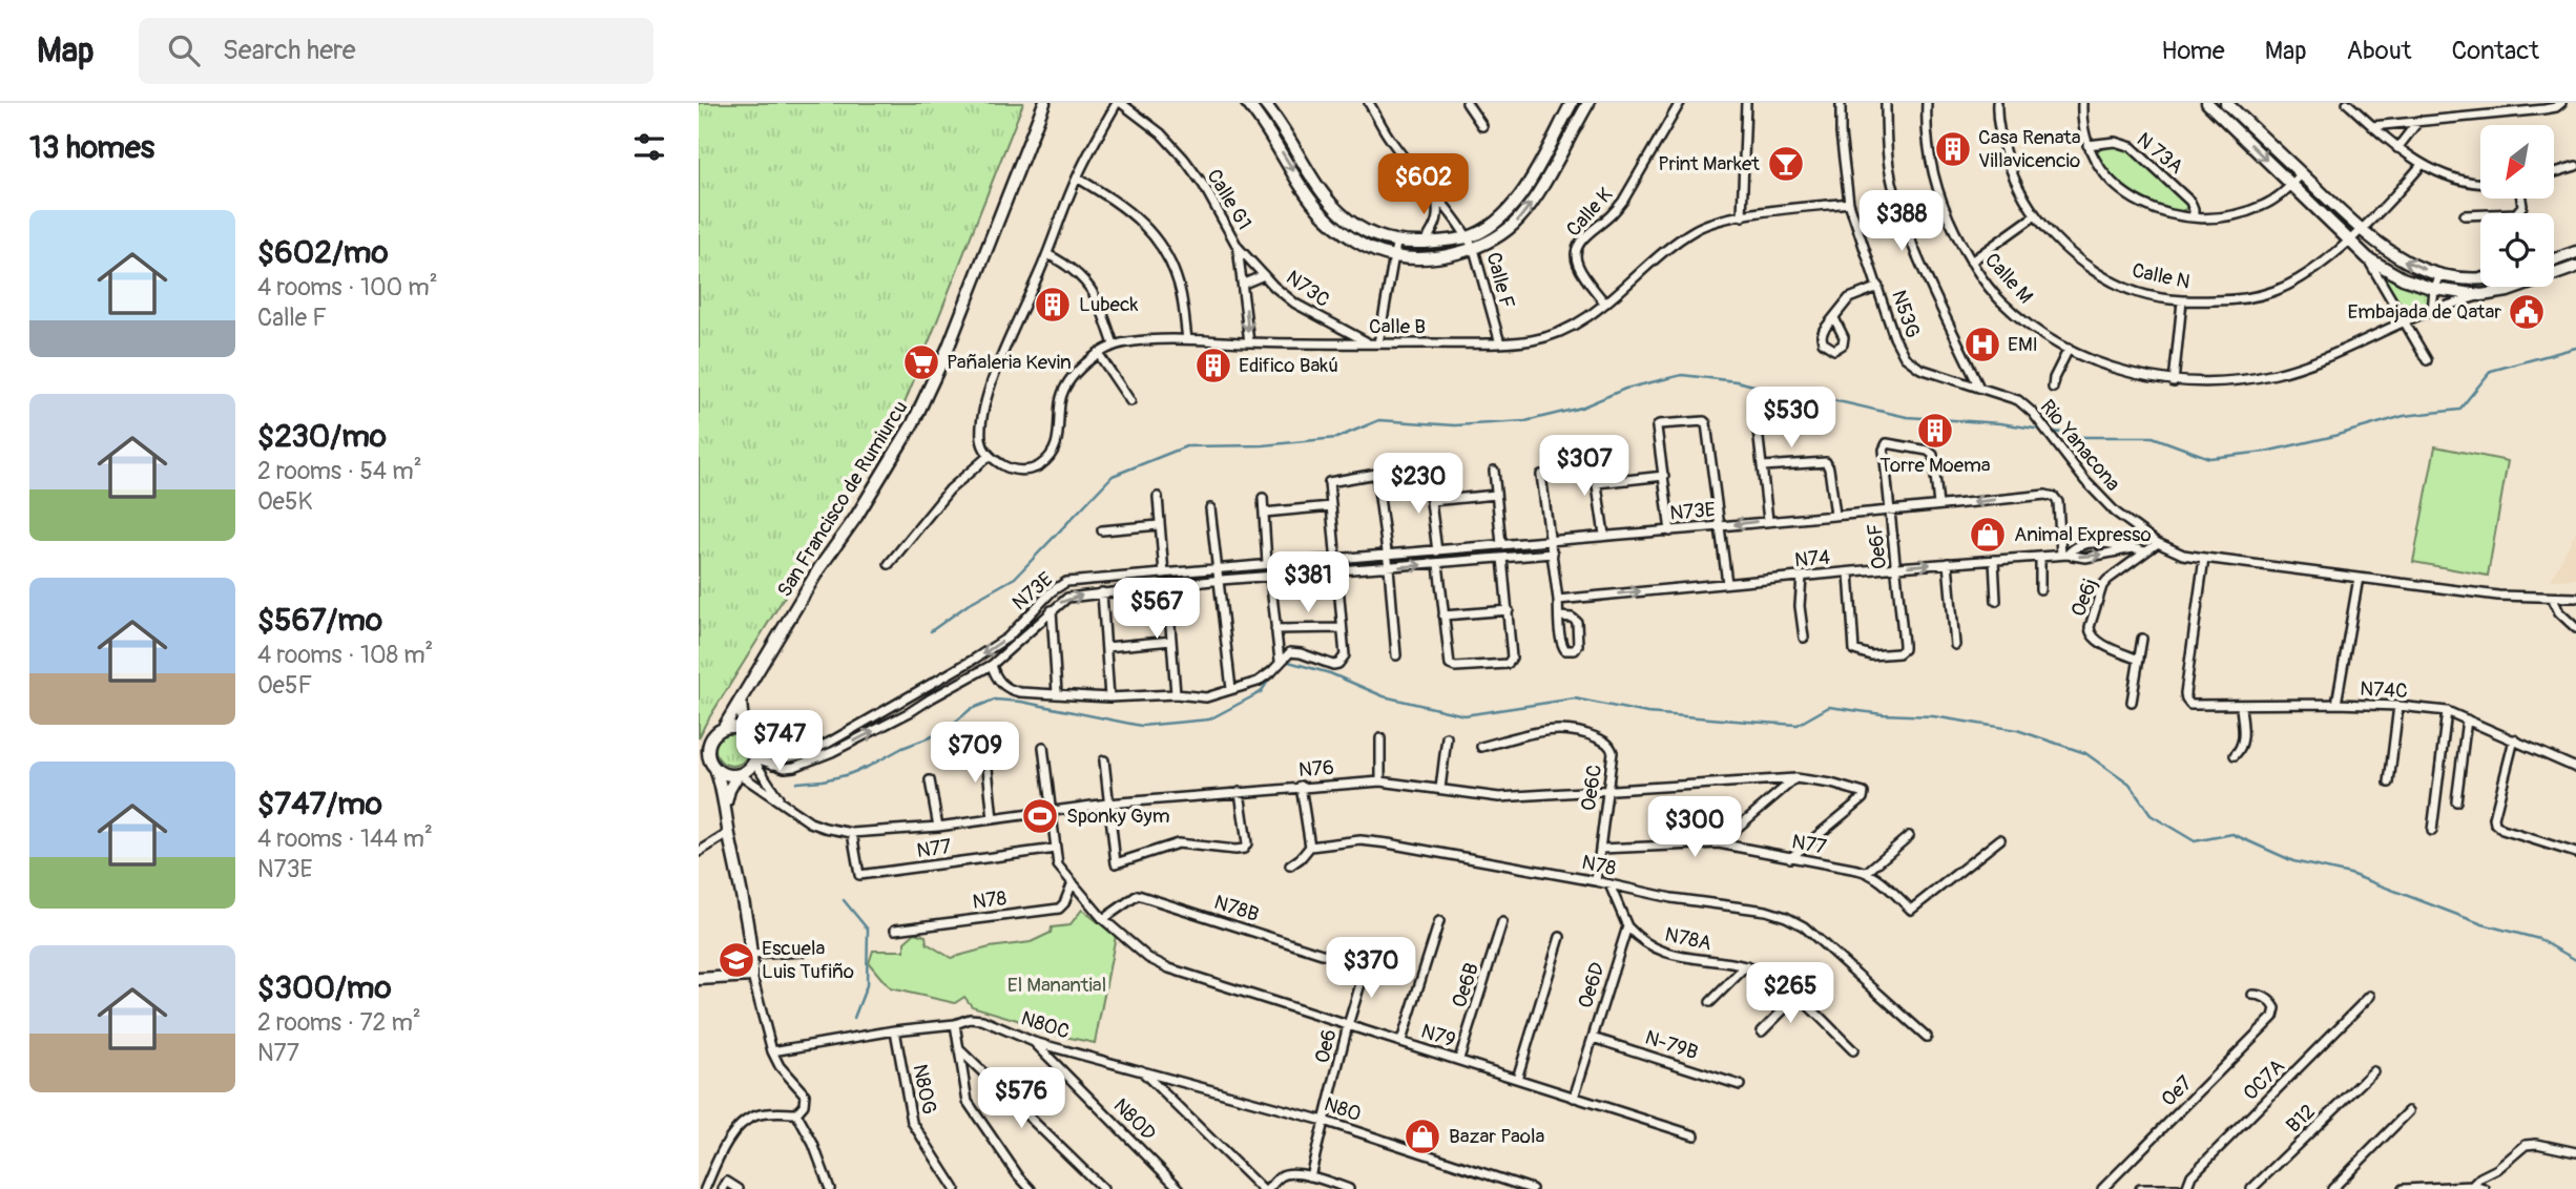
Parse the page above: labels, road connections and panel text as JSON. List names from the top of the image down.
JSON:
{
  "streets": {
    "street": [
      "N 73A",
      "Calle G1",
      "Calle K",
      "Calle N",
      "Calle M",
      "Calle F",
      "N73C",
      "N53G",
      "Calle B",
      "Rio Yanacona",
      "San Francisco de Rumiurcu",
      "N73E",
      "Oe6F",
      "N74",
      "Oe6j",
      "N74C",
      "N76",
      "Oe6C",
      "N77",
      "N78",
      "N78B",
      "N78A",
      "Oe6B",
      "Oe6D",
      "N80C",
      "N79",
      "N-79B",
      "Oe6",
      "OC7A",
      "N80G",
      "Oe7",
      "N80",
      "B12",
      "N80D"
    ]
  },
  "crossings": [
    ["Calle G1", "N73C"],
    ["Calle G1", "Calle B"],
    ["Calle K", "Calle B"],
    ["Calle F", "Calle B"],
    ["N73C", "Calle B"],
    ["N53G", "Calle B"],
    ["N53G", "Rio Yanacona"],
    ["Rio Yanacona", "Oe6j"],
    ["Rio Yanacona", "N74C"],
    ["San Francisco de Rumiurcu", "N73E"],
    ["San Francisco de Rumiurcu", "N76"],
    ["N73E", "Oe6F"],
    ["N73E", "N74"],
    ["N73E", "N76"],
    ["Oe6F", "N74"],
    ["N76", "Oe6C"],
    ["N76", "N77"],
    ["N76", "N79"],
    ["Oe6C", "N77"],
    ["Oe6C", "N78"],
    ["N77", "N79"],
    ["N78", "N79"],
    ["N78B", "N79"],
    ["N78B", "Oe6"],
    ["N78A", "Oe6D"],
    ["Oe6B", "N79"],
    ["Oe6D", "N79"],
    ["Oe6D", "N-79B"],
    ["N80C", "N80G"],
    ["N80C", "N80"],
    ["N80C", "N80D"],
    ["N79", "Oe6"],
    ["Oe6", "N80"]
  ],
  "one_way": ["N74"],
  "parks": ["El Manantial"],
  "places": {
    "building": [
      "Casa Renata Villavicencio",
      "Lubeck",
      "Edifico Bakú",
      "Torre Moema"
    ],
    "bar": ["Print Market"],
    "public building": ["Embajada de Qatar"],
    "hospital": ["EMI"],
    "supermarket": ["Pañaleria Kevin"],
    "shop": ["Animal Expresso", "Bazar Paola"],
    "sports": ["Sponky Gym"],
    "school or university": ["Escuela Luis Tufiño"]
  },
  "north": "bottom left",
  "page": {
    "header": "Map",
    "search": "Search here",
    "nav": [
      "Home",
      "Map",
      "About",
      "Contact"
    ],
    "heading": "13 homes",
    "price": [
      "$602",
      "$388",
      "$530",
      "$307",
      "$230",
      "$381",
      "$567",
      "$747",
      "$709",
      "$300",
      "$370",
      "$265",
      "$576"
    ],
    "list": [
      {
        "name": "$602/mo",
        "note": "4 rooms · 100 m² · Calle F"
      },
      {
        "name": "$230/mo",
        "note": "2 rooms · 54 m² · Oe5K"
      },
      {
        "name": "$567/mo",
        "note": "4 rooms · 108 m² · Oe5F"
      },
      {
        "name": "$747/mo",
        "note": "4 rooms · 144 m² · N73E"
      },
      {
        "name": "$300/mo",
        "note": "2 rooms · 72 m² · N77"
      }
    ]
  }
}
